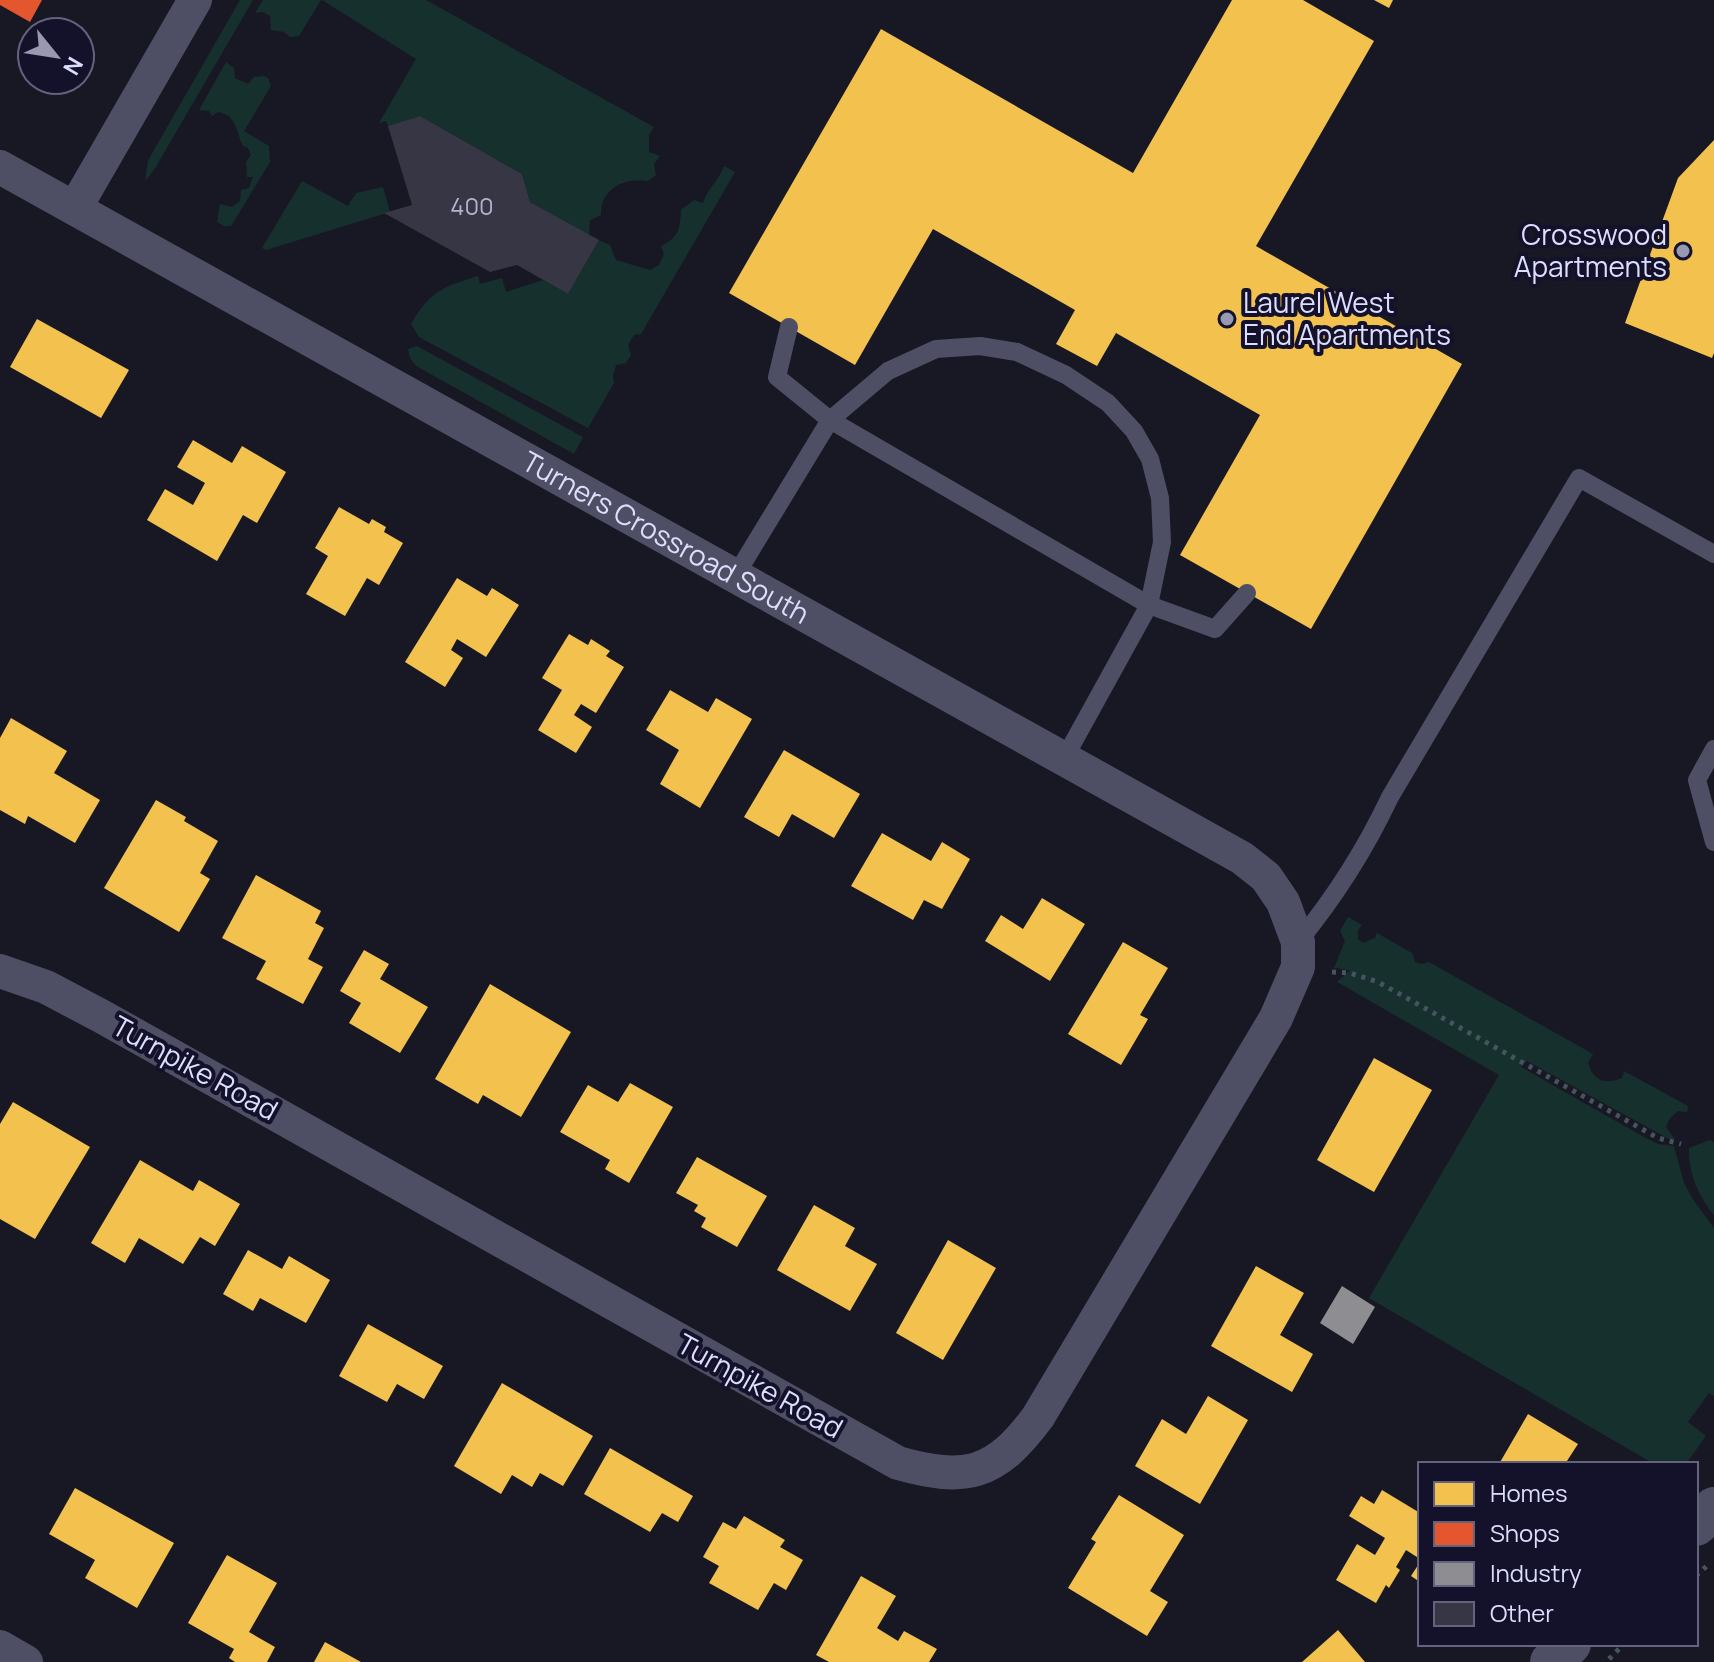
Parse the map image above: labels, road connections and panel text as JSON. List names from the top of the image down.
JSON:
{
  "streets": {
    "street": ["Turners Crossroad South", "Turnpike Road"]
  },
  "crossings": [
    ["Turners Crossroad South", "Turnpike Road"]
  ],
  "places": ["Crosswood Apartments", "Laurel West End Apartments"],
  "house_numbers": ["400"],
  "legend": [
    "Homes",
    "Shops",
    "Industry",
    "Other"
  ],
  "north": "bottom right"
}
